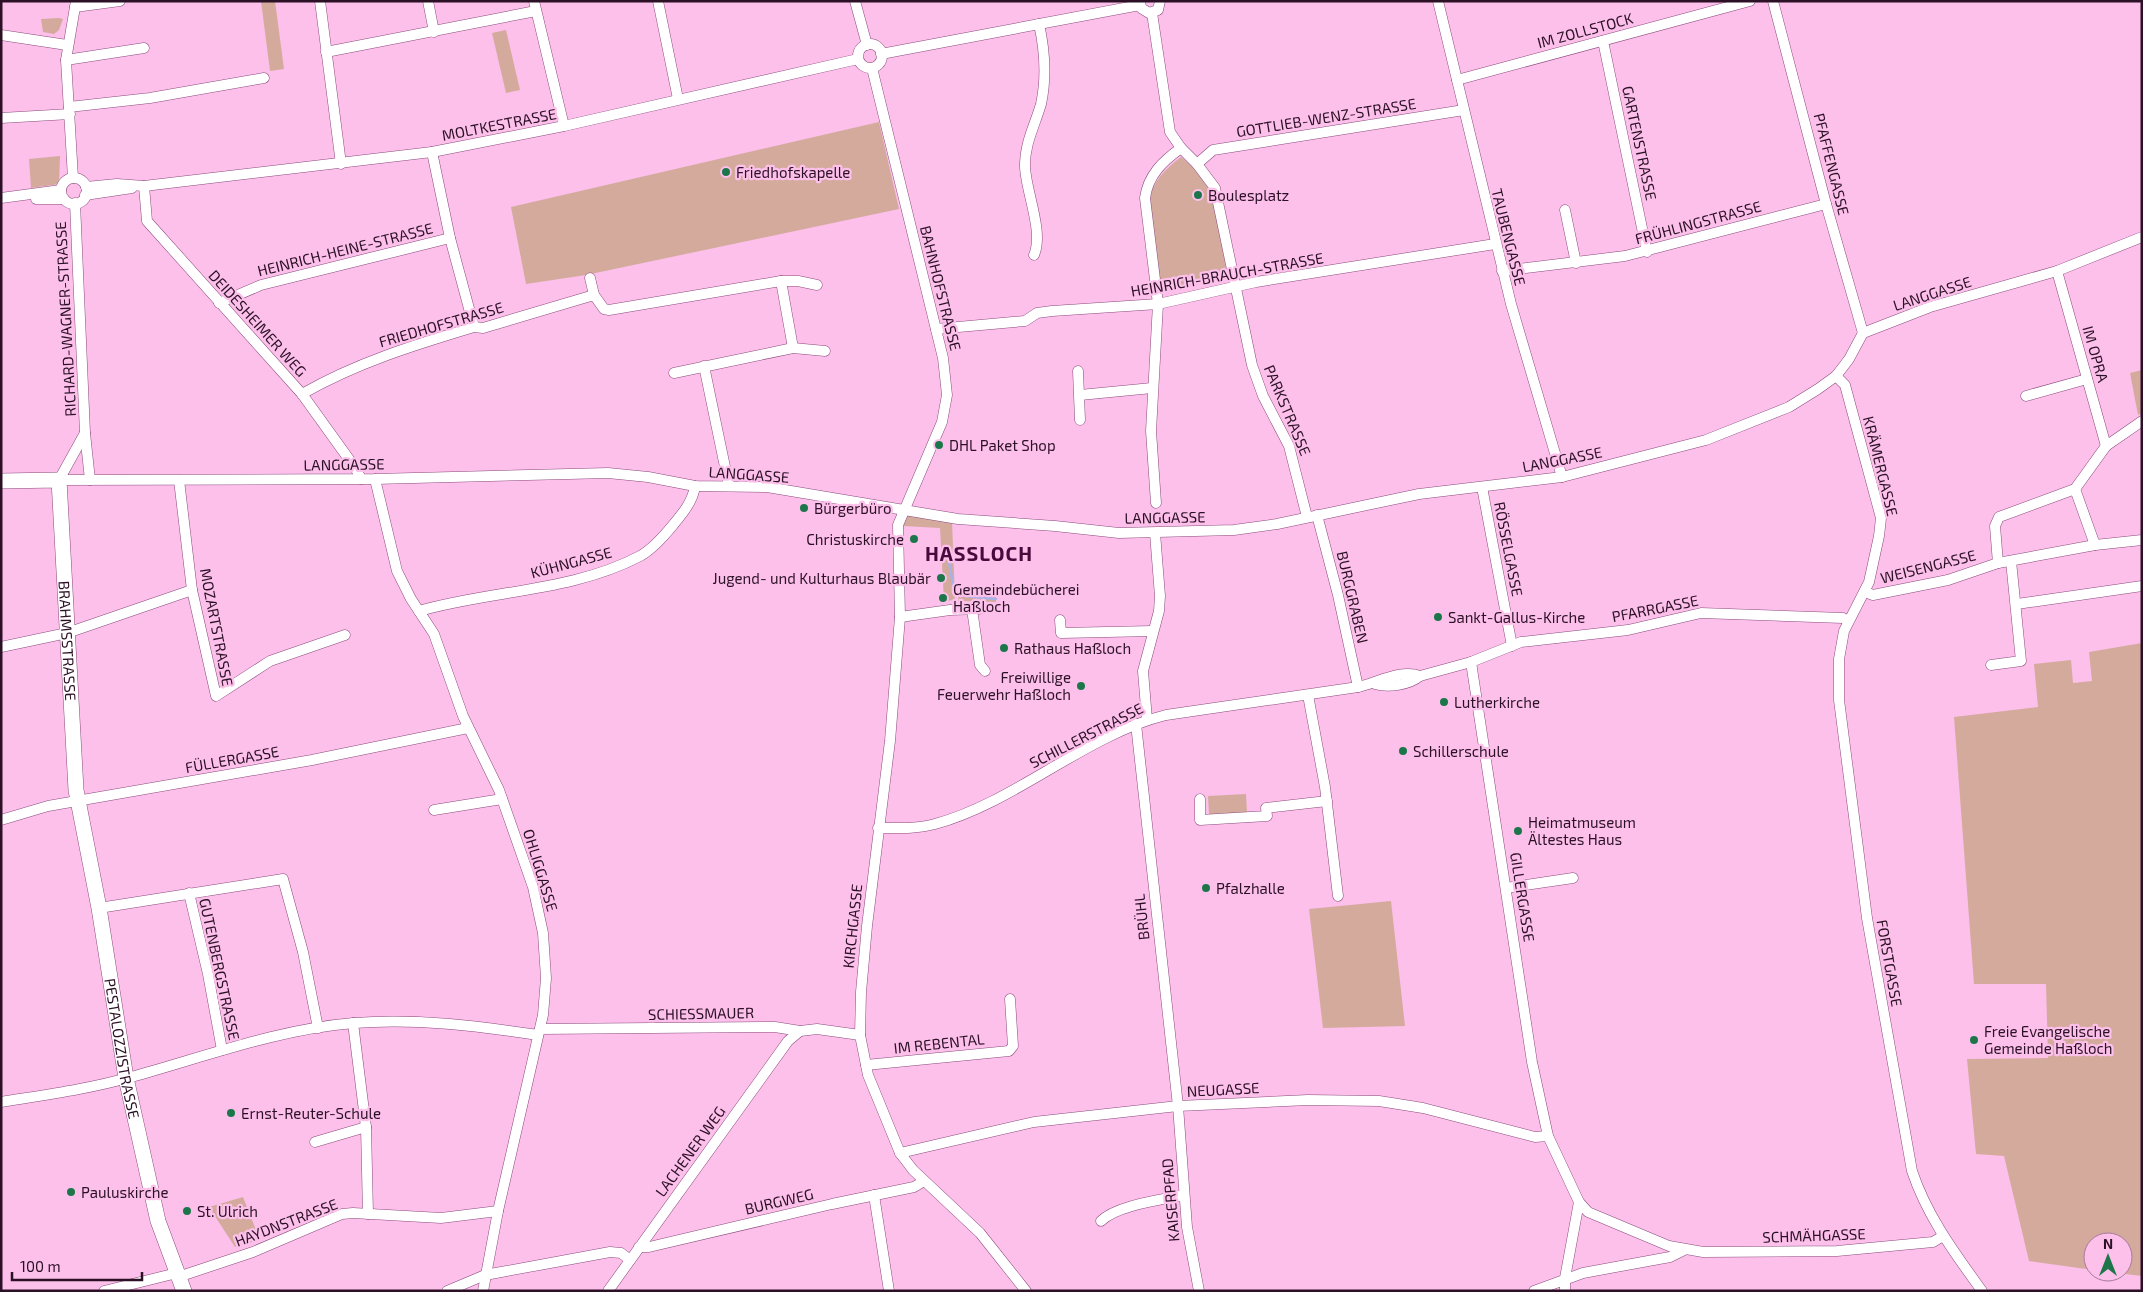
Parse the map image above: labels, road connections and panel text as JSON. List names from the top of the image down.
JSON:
{
  "streets": {
    "main road": ["BRAHMSSTRASSE", "PESTALOZZISTRASSE"],
    "street": [
      "IM ZOLLSTOCK",
      "GOTTLIEB-WENZ-STRASSE",
      "MOLTKESTRASSE",
      "GARTENSTRASSE",
      "PFAFFENGASSE",
      "FRÜHLINGSTRASSE",
      "TAUBENGASSE",
      "HEINRICH-HEINE-STRASSE",
      "HEINRICH-BRAUCH-STRASSE",
      "BAHNHOFSTRASSE",
      "LANGGASSE",
      "RICHARD-WAGNER-STRASSE",
      "DEIDESHEIMER WEG",
      "FRIEDHOFSTRASSE",
      "IM OPRA",
      "PARKSTRASSE",
      "KRÄMERGASSE",
      "RÖSSELGASSE",
      "KÜHNGASSE",
      "WEISENGASSE",
      "BURGGRABEN",
      "PFARRGASSE",
      "MOZARTSTRASSE",
      "SCHILLERSTRASSE",
      "FÜLLERGASSE",
      "OHLIGGASSE",
      "GILLERGASSE",
      "BRÜHL",
      "KIRCHGASSE",
      "FORSTGASSE",
      "GUTENBERGSTRASSE",
      "SCHIESSMAUER",
      "IM REBENTAL",
      "NEUGASSE",
      "LACHENER WEG",
      "KAISERPFAD",
      "BURGWEG",
      "HAYDNSTRASSE",
      "SCHMÄHGASSE"
    ]
  },
  "crossings": [
    ["IM ZOLLSTOCK", "GARTENSTRASSE"],
    ["IM ZOLLSTOCK", "TAUBENGASSE"],
    ["GOTTLIEB-WENZ-STRASSE", "TAUBENGASSE"],
    ["GOTTLIEB-WENZ-STRASSE", "PARKSTRASSE"],
    ["MOLTKESTRASSE", "BAHNHOFSTRASSE"],
    ["MOLTKESTRASSE", "RICHARD-WAGNER-STRASSE"],
    ["MOLTKESTRASSE", "DEIDESHEIMER WEG"],
    ["GARTENSTRASSE", "FRÜHLINGSTRASSE"],
    ["PFAFFENGASSE", "FRÜHLINGSTRASSE"],
    ["PFAFFENGASSE", "LANGGASSE"],
    ["FRÜHLINGSTRASSE", "TAUBENGASSE"],
    ["TAUBENGASSE", "HEINRICH-BRAUCH-STRASSE"],
    ["TAUBENGASSE", "LANGGASSE"],
    ["HEINRICH-HEINE-STRASSE", "DEIDESHEIMER WEG"],
    ["HEINRICH-BRAUCH-STRASSE", "BAHNHOFSTRASSE"],
    ["HEINRICH-BRAUCH-STRASSE", "PARKSTRASSE"],
    ["BAHNHOFSTRASSE", "LANGGASSE"],
    ["BAHNHOFSTRASSE", "KIRCHGASSE"],
    ["LANGGASSE", "RICHARD-WAGNER-STRASSE"],
    ["LANGGASSE", "DEIDESHEIMER WEG"],
    ["LANGGASSE", "IM OPRA"],
    ["LANGGASSE", "PARKSTRASSE"],
    ["LANGGASSE", "KRÄMERGASSE"],
    ["LANGGASSE", "RÖSSELGASSE"],
    ["LANGGASSE", "KÜHNGASSE"],
    ["LANGGASSE", "BURGGRABEN"],
    ["LANGGASSE", "MOZARTSTRASSE"],
    ["LANGGASSE", "BRAHMSSTRASSE"],
    ["LANGGASSE", "OHLIGGASSE"],
    ["LANGGASSE", "KIRCHGASSE"],
    ["RICHARD-WAGNER-STRASSE", "BRAHMSSTRASSE"],
    ["DEIDESHEIMER WEG", "FRIEDHOFSTRASSE"],
    ["PARKSTRASSE", "BURGGRABEN"],
    ["KRÄMERGASSE", "WEISENGASSE"],
    ["KRÄMERGASSE", "PFARRGASSE"],
    ["KRÄMERGASSE", "FORSTGASSE"],
    ["RÖSSELGASSE", "PFARRGASSE"],
    ["KÜHNGASSE", "OHLIGGASSE"],
    ["BURGGRABEN", "SCHILLERSTRASSE"],
    ["PFARRGASSE", "SCHILLERSTRASSE"],
    ["PFARRGASSE", "GILLERGASSE"],
    ["PFARRGASSE", "FORSTGASSE"],
    ["BRAHMSSTRASSE", "FÜLLERGASSE"],
    ["BRAHMSSTRASSE", "PESTALOZZISTRASSE"],
    ["SCHILLERSTRASSE", "GILLERGASSE"],
    ["SCHILLERSTRASSE", "BRÜHL"],
    ["SCHILLERSTRASSE", "KIRCHGASSE"],
    ["FÜLLERGASSE", "OHLIGGASSE"],
    ["FÜLLERGASSE", "PESTALOZZISTRASSE"],
    ["OHLIGGASSE", "SCHIESSMAUER"],
    ["OHLIGGASSE", "HAYDNSTRASSE"],
    ["GILLERGASSE", "NEUGASSE"],
    ["GILLERGASSE", "SCHMÄHGASSE"],
    ["BRÜHL", "NEUGASSE"],
    ["BRÜHL", "KAISERPFAD"],
    ["KIRCHGASSE", "SCHIESSMAUER"],
    ["KIRCHGASSE", "IM REBENTAL"],
    ["KIRCHGASSE", "NEUGASSE"],
    ["KIRCHGASSE", "BURGWEG"],
    ["FORSTGASSE", "SCHMÄHGASSE"],
    ["GUTENBERGSTRASSE", "SCHIESSMAUER"],
    ["SCHIESSMAUER", "PESTALOZZISTRASSE"],
    ["SCHIESSMAUER", "LACHENER WEG"],
    ["PESTALOZZISTRASSE", "HAYDNSTRASSE"],
    ["NEUGASSE", "KAISERPFAD"],
    ["NEUGASSE", "SCHMÄHGASSE"],
    ["LACHENER WEG", "BURGWEG"]
  ],
  "districts": ["HASSLOCH"],
  "places": [
    "Friedhofskapelle",
    "Boulesplatz",
    "DHL Paket Shop",
    "Bürgerbüro",
    "Christuskirche",
    "Jugend- und Kulturhaus Blaubär",
    "Gemeindebücherei Haßloch",
    "Sankt-Gallus-Kirche",
    "Rathaus Haßloch",
    "Freiwillige Feuerwehr Haßloch",
    "Lutherkirche",
    "Schillerschule",
    "Heimatmuseum Ältestes Haus",
    "Pfalzhalle",
    "Freie Evangelische Gemeinde Haßloch",
    "Ernst-Reuter-Schule",
    "Pauluskirche",
    "St. Ulrich"
  ],
  "scale_bar": "100 m",
  "north": "top"
}
